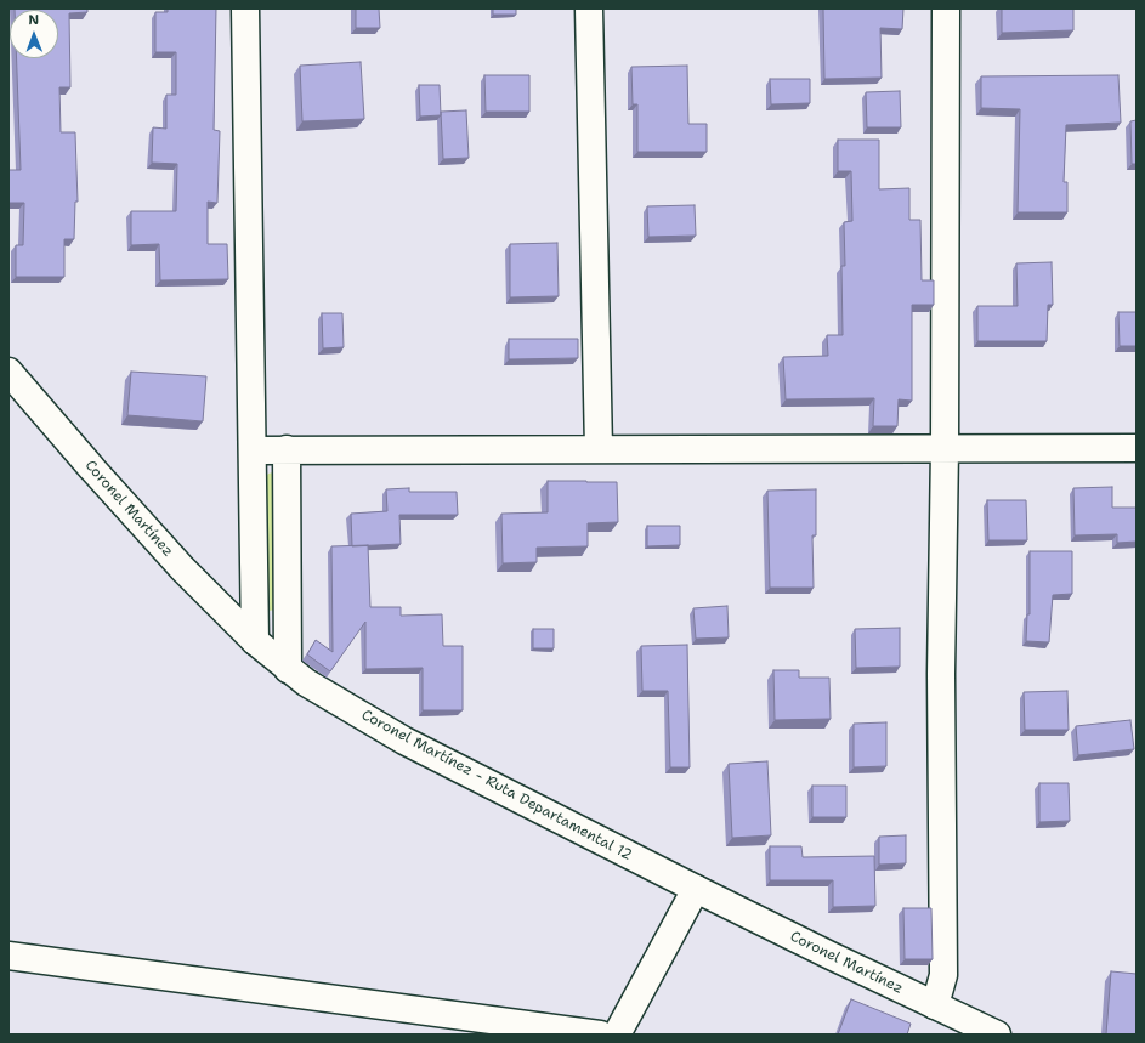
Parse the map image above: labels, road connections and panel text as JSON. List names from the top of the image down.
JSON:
{
  "streets": {
    "street": ["Coronel Martínez", "Coronel Martínez - Ruta Departamental 12"]
  },
  "crossings": [
    ["Coronel Martínez", "Coronel Martínez - Ruta Departamental 12"]
  ],
  "north": "top"
}
